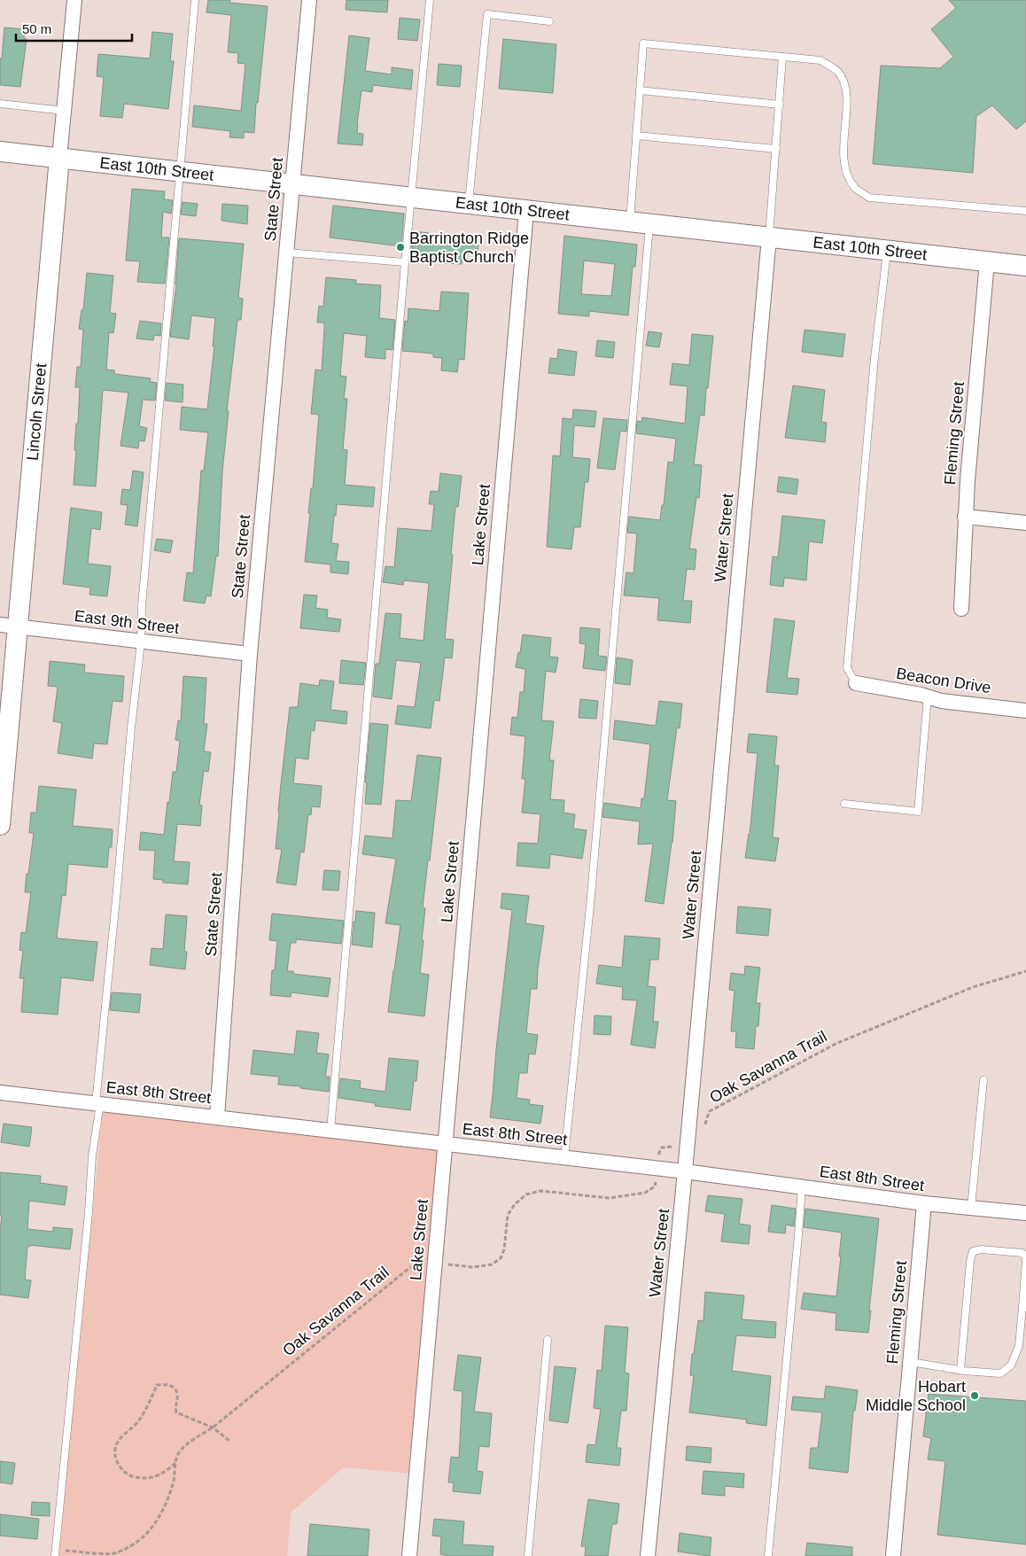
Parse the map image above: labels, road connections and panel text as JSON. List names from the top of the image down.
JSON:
{
  "streets": {
    "main road": ["East 10th Street", "Lincoln Street"],
    "street": [
      "State Street",
      "Fleming Street",
      "Lake Street",
      "Water Street",
      "East 9th Street",
      "Beacon Drive",
      "East 8th Street"
    ],
    "path": ["Oak Savanna Trail"]
  },
  "crossings": [
    ["East 10th Street", "State Street"],
    ["East 10th Street", "Lincoln Street"],
    ["East 10th Street", "Fleming Street"],
    ["East 10th Street", "Lake Street"],
    ["East 10th Street", "Water Street"],
    ["State Street", "East 9th Street"],
    ["State Street", "East 8th Street"],
    ["Lincoln Street", "East 9th Street"],
    ["Fleming Street", "East 8th Street"],
    ["Lake Street", "Oak Savanna Trail"],
    ["Lake Street", "East 8th Street"],
    ["Water Street", "Oak Savanna Trail"],
    ["Water Street", "East 8th Street"],
    ["Oak Savanna Trail", "East 8th Street"]
  ],
  "places": ["Barrington Ridge Baptist Church", "Hobart Middle School"],
  "scale_bar": "50 m"
}
